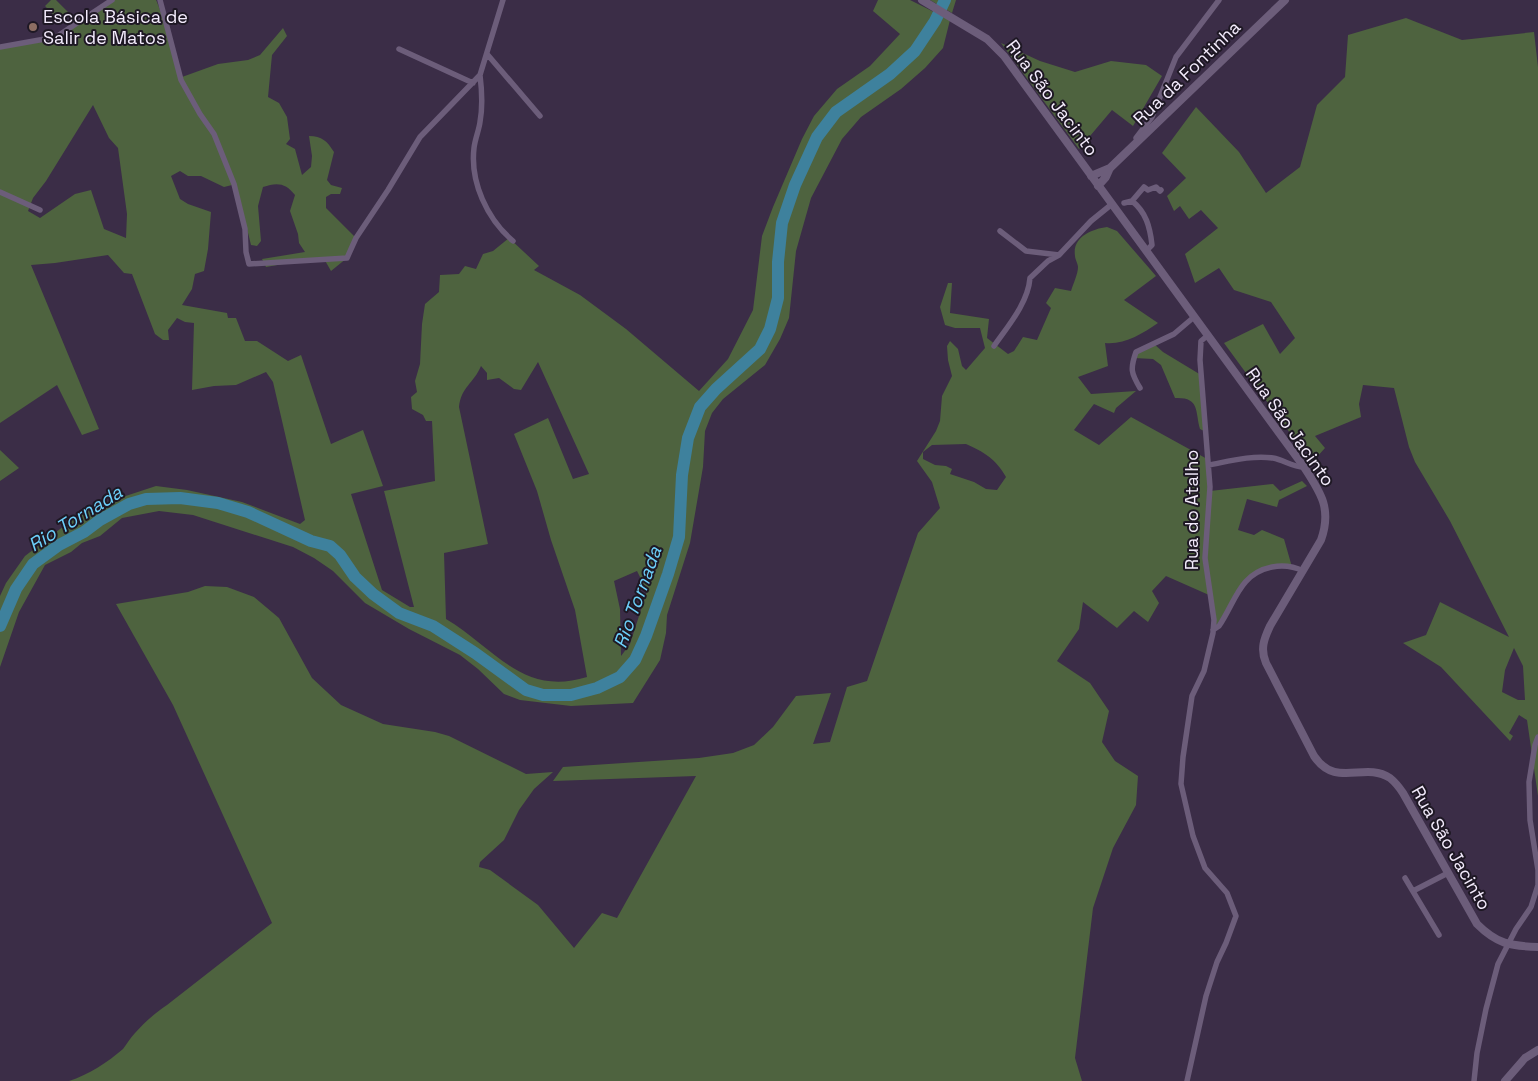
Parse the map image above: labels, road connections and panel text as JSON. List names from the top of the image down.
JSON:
{
  "streets": {
    "main road": ["Rua da Fontinha", "Rua São Jacinto"],
    "street": ["Rua do Atalho"]
  },
  "crossings": [
    ["Rua da Fontinha", "Rua São Jacinto"],
    ["Rua São Jacinto", "Rua do Atalho"]
  ],
  "water": ["Rio Tornada"],
  "places": ["Escola Básica de Salir de Matos"]
}
